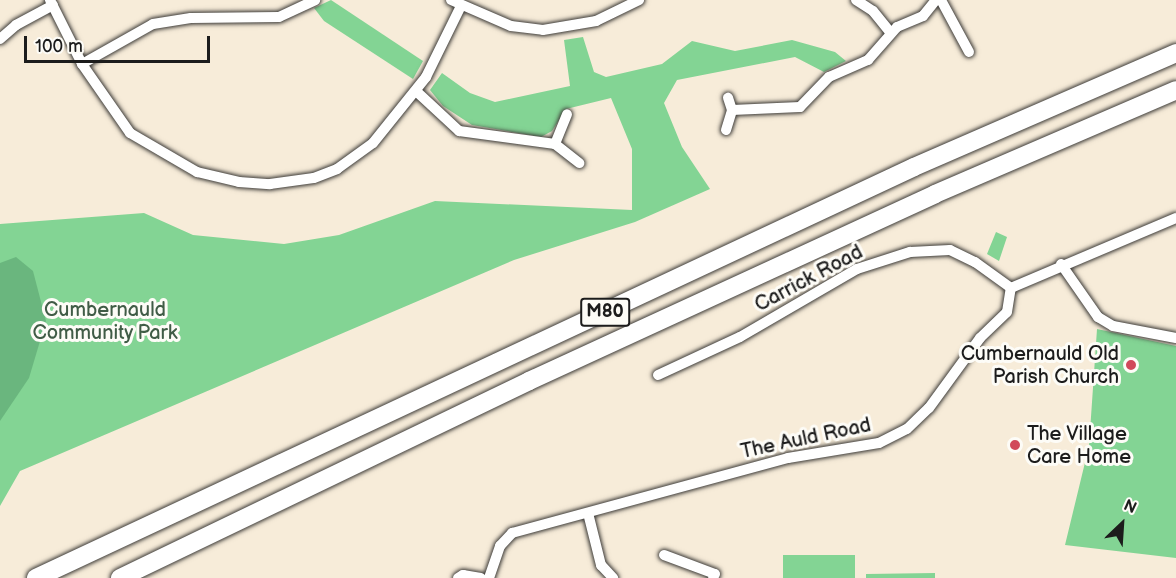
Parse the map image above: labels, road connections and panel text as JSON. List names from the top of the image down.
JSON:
{
  "streets": {
    "highway": ["M80"],
    "street": ["Carrick Road", "The Auld Road"]
  },
  "crossings": [
    ["Carrick Road", "The Auld Road"]
  ],
  "parks": ["Cumbernauld Community Park"],
  "places": ["Cumbernauld Old Parish Church", "The Village Care Home"],
  "scale_bar": "100 m",
  "north": "top right"
}
